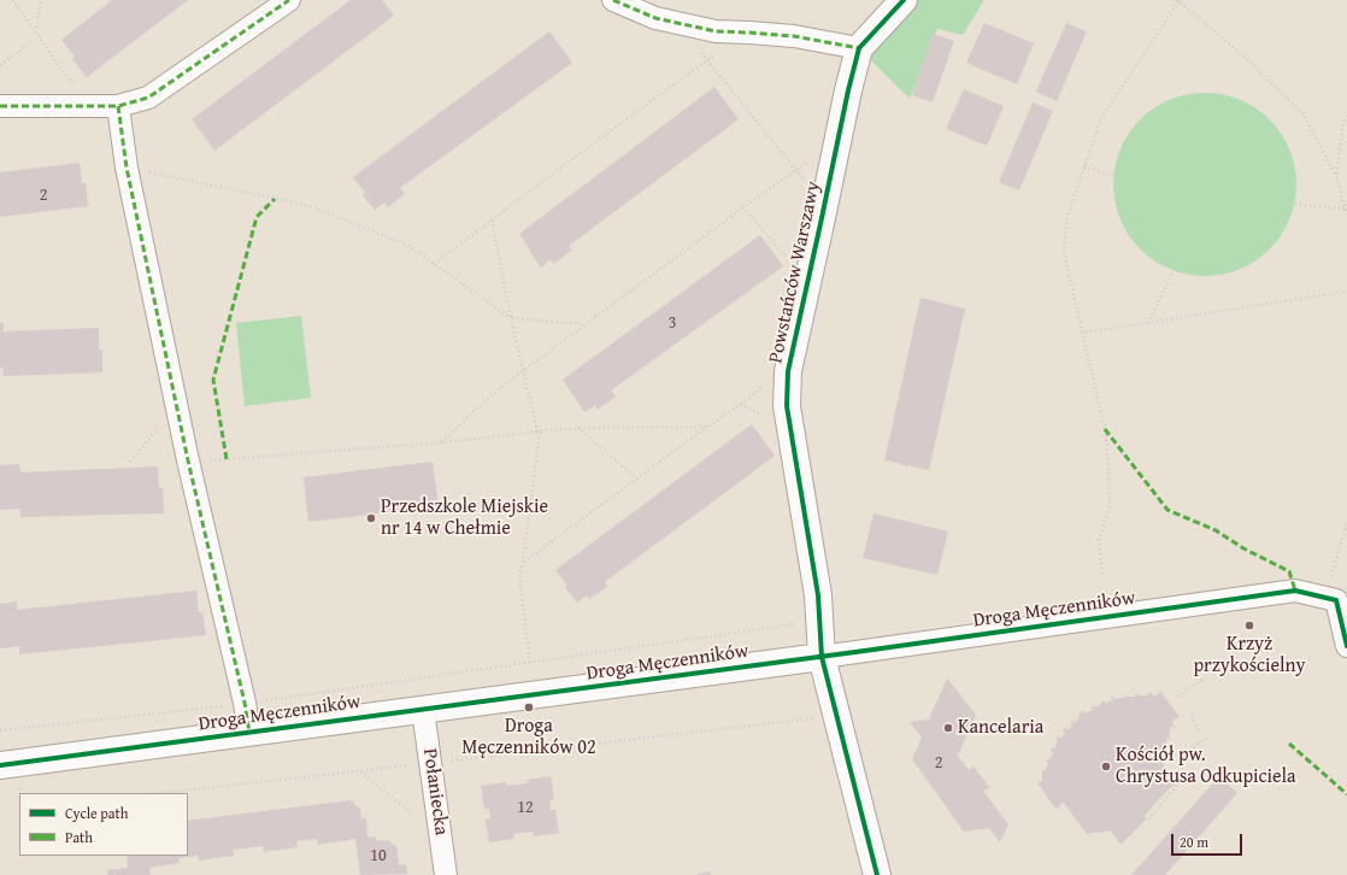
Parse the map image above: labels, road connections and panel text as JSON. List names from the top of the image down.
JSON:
{
  "streets": {
    "street": ["Powstańców Warszawy", "Droga Męczenników", "Połaniecka"]
  },
  "crossings": [
    ["Powstańców Warszawy", "Droga Męczenników"],
    ["Droga Męczenników", "Połaniecka"]
  ],
  "places": [
    "Przedszkole Miejskie nr 14 w Chełmie",
    "Krzyż przykościelny",
    "Droga Męczenników 02",
    "Kancelaria",
    "Kościół pw. Chrystusa Odkupiciela"
  ],
  "house_numbers": [
    "2",
    "3",
    "2",
    "12",
    "10"
  ],
  "legend": ["Cycle path", "Path"],
  "scale_bar": "20 m"
}
